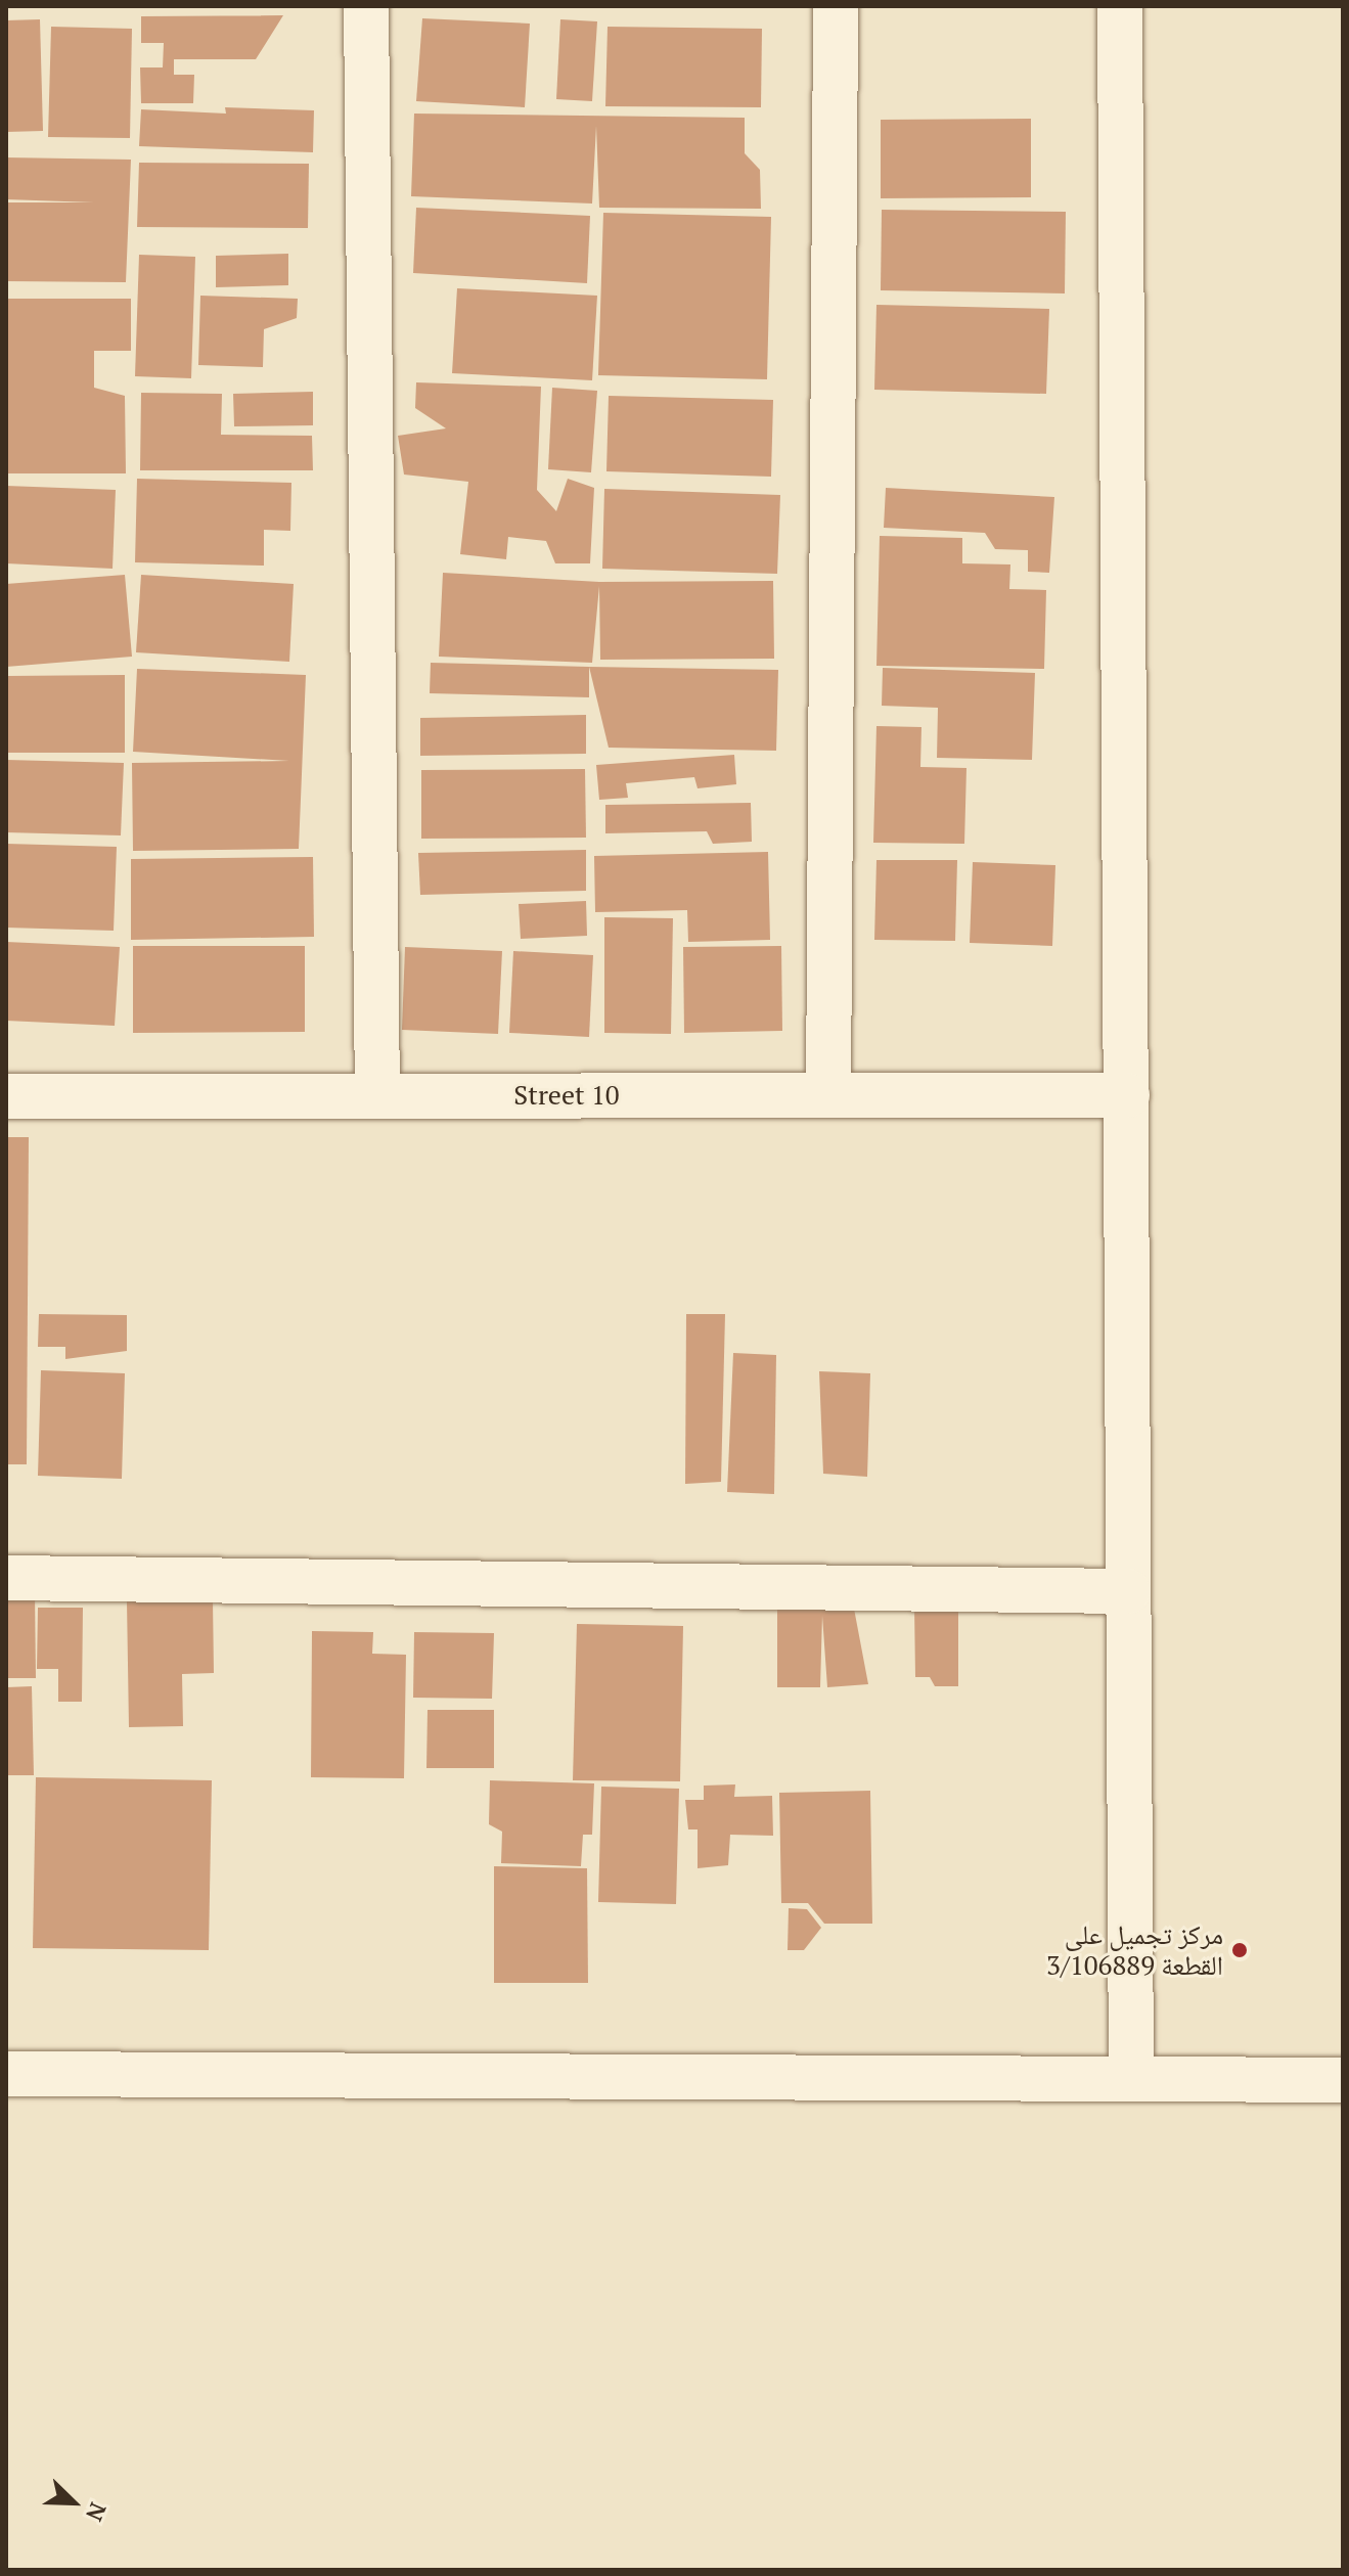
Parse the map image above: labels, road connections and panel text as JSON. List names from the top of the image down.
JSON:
{
  "streets": {
    "street": ["Street 10"]
  },
  "places": ["مركز تجميل على القطعة 3/106889"],
  "north": "bottom right"
}
